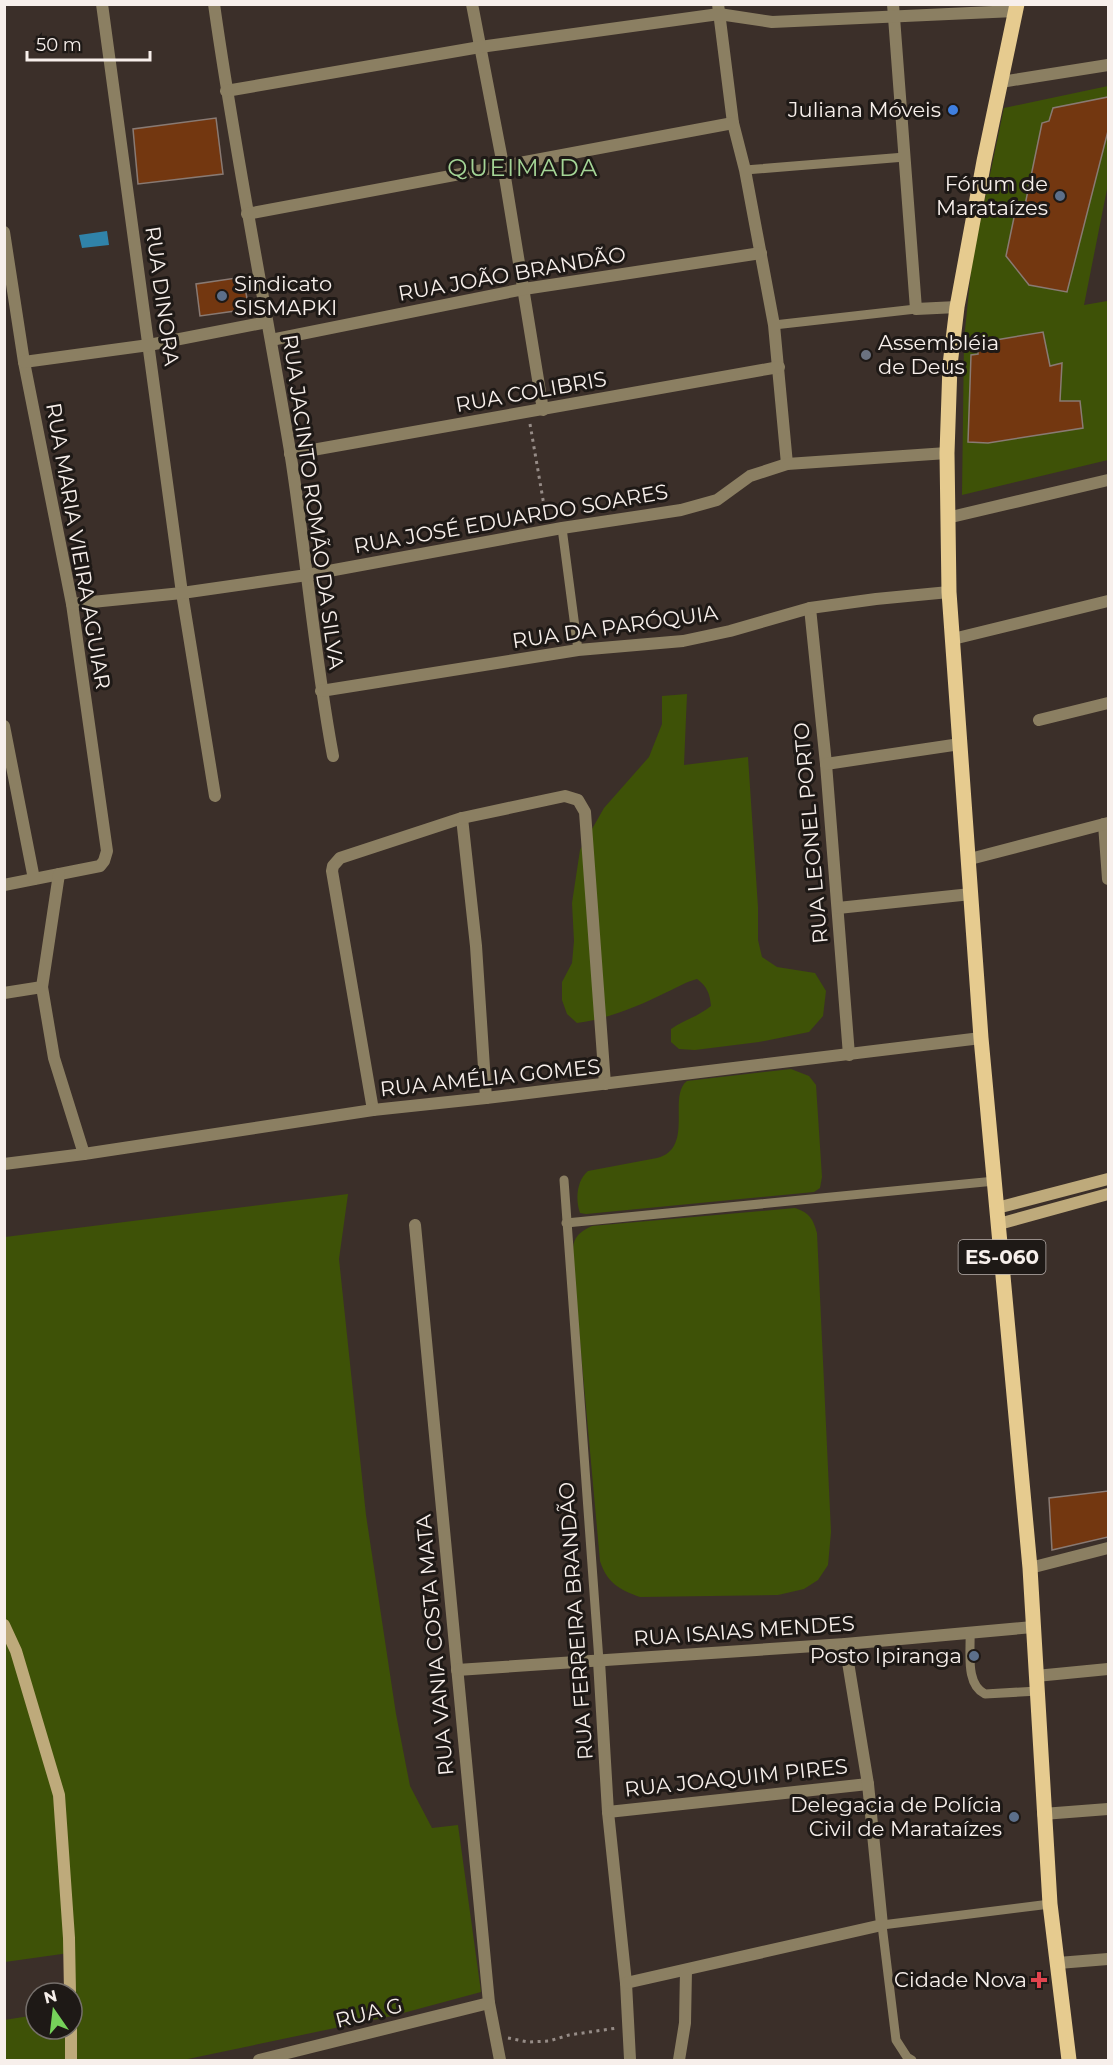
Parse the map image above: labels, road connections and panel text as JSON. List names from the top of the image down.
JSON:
{
  "streets": {
    "main road": ["ES-060"],
    "street": [
      "RUA JOÃO BRANDÃO",
      "RUA DINORA",
      "RUA COLIBRIS",
      "RUA JACINTO ROMÃO DA SILVA",
      "RUA JOSÉ EDUARDO SOARES",
      "RUA MARIA VIEIRA AGUIAR",
      "RUA DA PARÓQUIA",
      "RUA LEONEL PORTO",
      "RUA AMÉLIA GOMES",
      "RUA FERREIRA BRANDÃO",
      "RUA ISAIAS MENDES",
      "RUA VANIA COSTA MATA",
      "RUA JOAQUIM PIRES",
      "RUA G"
    ]
  },
  "crossings": [
    ["RUA JOÃO BRANDÃO", "RUA JACINTO ROMÃO DA SILVA"],
    ["RUA DINORA", "RUA JOSÉ EDUARDO SOARES"],
    ["RUA COLIBRIS", "RUA JACINTO ROMÃO DA SILVA"],
    ["RUA JACINTO ROMÃO DA SILVA", "RUA JOSÉ EDUARDO SOARES"],
    ["RUA JACINTO ROMÃO DA SILVA", "RUA DA PARÓQUIA"],
    ["RUA JOSÉ EDUARDO SOARES", "RUA MARIA VIEIRA AGUIAR"],
    ["RUA JOSÉ EDUARDO SOARES", "ES-060"],
    ["RUA DA PARÓQUIA", "RUA LEONEL PORTO"],
    ["RUA DA PARÓQUIA", "ES-060"],
    ["RUA LEONEL PORTO", "RUA AMÉLIA GOMES"],
    ["RUA AMÉLIA GOMES", "ES-060"],
    ["ES-060", "RUA ISAIAS MENDES"],
    ["RUA FERREIRA BRANDÃO", "RUA ISAIAS MENDES"],
    ["RUA FERREIRA BRANDÃO", "RUA JOAQUIM PIRES"],
    ["RUA ISAIAS MENDES", "RUA VANIA COSTA MATA"],
    ["RUA VANIA COSTA MATA", "RUA G"]
  ],
  "districts": ["QUEIMADA"],
  "places": {
    "other": [
      "Juliana Móveis",
      "Fórum de Marataízes",
      "Sindicato SISMAPKI",
      "Assembléia de Deus",
      "Posto Ipiranga",
      "Delegacia de Polícia Civil de Marataízes"
    ],
    "health": ["Cidade Nova"]
  },
  "scale_bar": "50 m",
  "north": "top"
}
